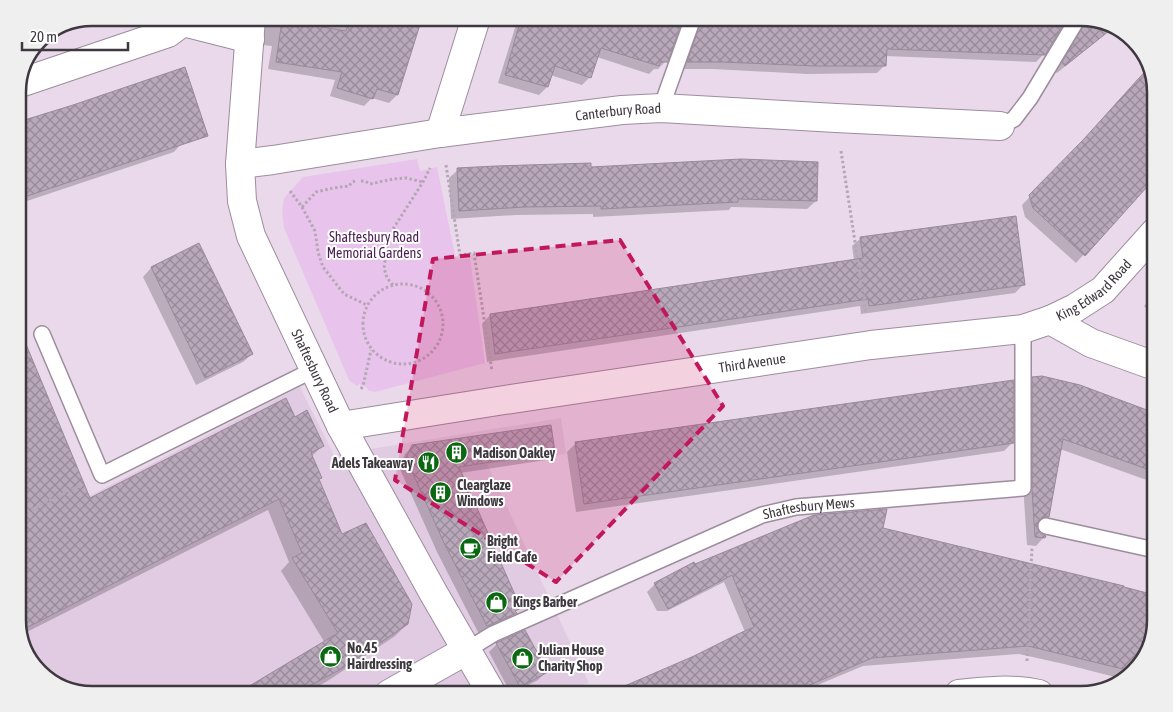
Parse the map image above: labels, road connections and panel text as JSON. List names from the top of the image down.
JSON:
{
  "streets": {
    "street": [
      "Canterbury Road",
      "King Edward Road",
      "Third Avenue",
      "Shaftesbury Road"
    ],
    "lane": ["Shaftesbury Mews"]
  },
  "crossings": [
    ["Canterbury Road", "Shaftesbury Road"],
    ["King Edward Road", "Third Avenue"],
    ["Third Avenue", "Shaftesbury Road"],
    ["Third Avenue", "Shaftesbury Mews"],
    ["Shaftesbury Road", "Shaftesbury Mews"]
  ],
  "parks": ["Shaftesbury Road Memorial Gardens"],
  "places": {
    "building": ["Madison Oakley", "Clearglaze Windows"],
    "restaurant": ["Adels Takeaway"],
    "cafe": ["Bright Field Cafe"],
    "shop": ["Kings Barber", "No.45 Hairdressing", "Julian House Charity Shop"]
  },
  "scale_bar": "20 m"
}
